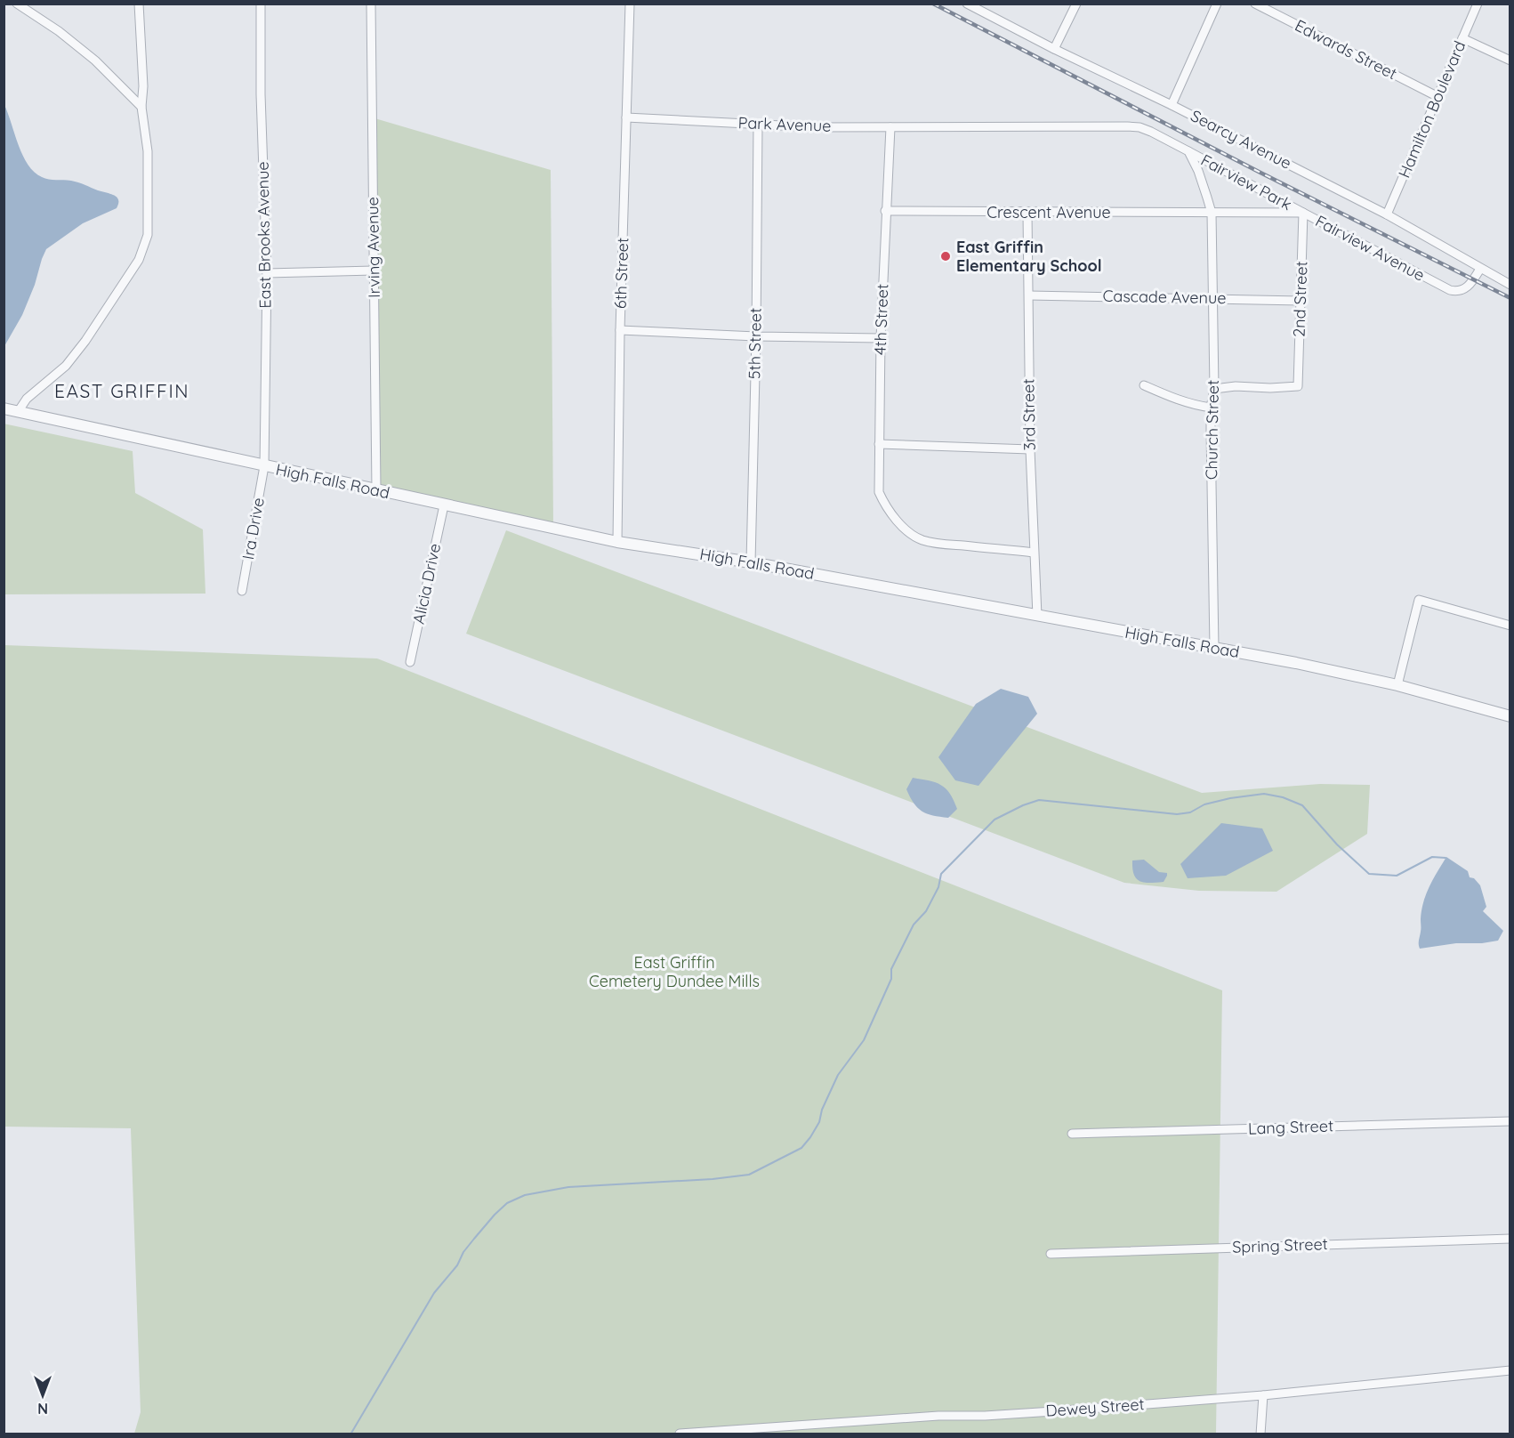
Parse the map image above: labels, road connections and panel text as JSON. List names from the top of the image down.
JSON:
{
  "streets": {
    "street": [
      "Edwards Street",
      "Hamilton Boulevard",
      "Park Avenue",
      "Searcy Avenue",
      "Fairview Park",
      "Crescent Avenue",
      "East Brooks Avenue",
      "Irving Avenue",
      "Fairview Avenue",
      "6th Street",
      "Cascade Avenue",
      "2nd Street",
      "4th Street",
      "5th Street",
      "3rd Street",
      "Church Street",
      "High Falls Road",
      "Ira Drive",
      "Alicia Drive",
      "Lang Street",
      "Spring Street",
      "Dewey Street"
    ]
  },
  "crossings": [
    ["Edwards Street", "Hamilton Boulevard"],
    ["Hamilton Boulevard", "Searcy Avenue"],
    ["Park Avenue", "Fairview Park"],
    ["Park Avenue", "6th Street"],
    ["Park Avenue", "4th Street"],
    ["Park Avenue", "5th Street"],
    ["Searcy Avenue", "Fairview Avenue"],
    ["Fairview Park", "Fairview Avenue"],
    ["Fairview Park", "2nd Street"],
    ["Crescent Avenue", "Fairview Avenue"],
    ["Crescent Avenue", "4th Street"],
    ["Crescent Avenue", "3rd Street"],
    ["Crescent Avenue", "Church Street"],
    ["East Brooks Avenue", "High Falls Road"],
    ["East Brooks Avenue", "Ira Drive"],
    ["Irving Avenue", "High Falls Road"],
    ["Fairview Avenue", "2nd Street"],
    ["Fairview Avenue", "Church Street"],
    ["6th Street", "High Falls Road"],
    ["Cascade Avenue", "2nd Street"],
    ["Cascade Avenue", "3rd Street"],
    ["Cascade Avenue", "Church Street"],
    ["2nd Street", "Church Street"],
    ["4th Street", "3rd Street"],
    ["5th Street", "High Falls Road"],
    ["3rd Street", "High Falls Road"],
    ["Church Street", "High Falls Road"],
    ["High Falls Road", "Ira Drive"],
    ["High Falls Road", "Alicia Drive"]
  ],
  "districts": ["EAST GRIFFIN"],
  "parks": ["East Griffin Cemetery Dundee Mills"],
  "places": ["East Griffin Elementary School"],
  "north": "bottom"
}
